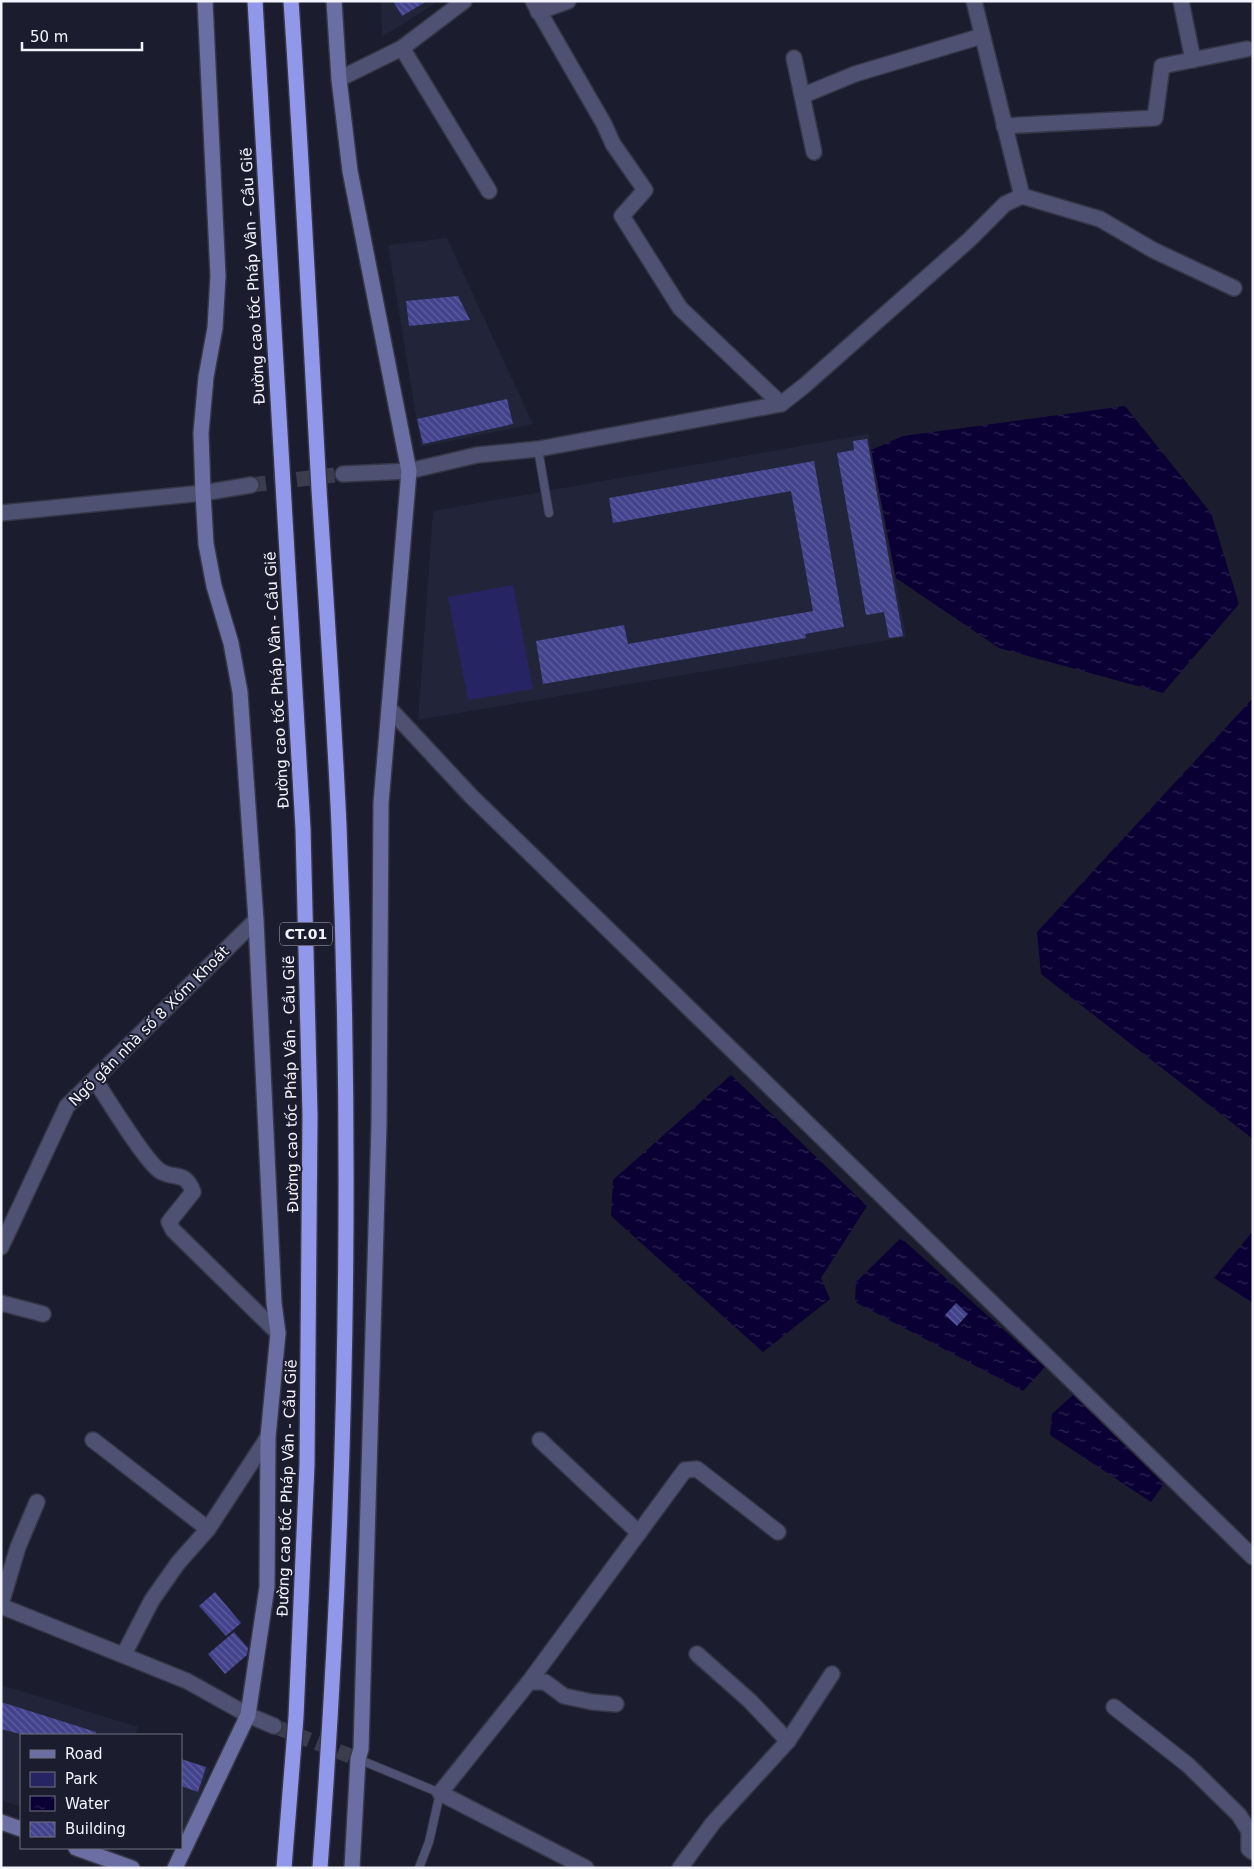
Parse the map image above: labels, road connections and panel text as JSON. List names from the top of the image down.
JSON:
{
  "streets": {
    "highway": ["Đường cao tốc Pháp Vân - Cầu Giẽ", "CT.01"],
    "street": ["Ngõ gần nhà số 8 Xóm Khoát"]
  },
  "legend": [
    "Road",
    "Park",
    "Water",
    "Building"
  ],
  "scale_bar": "50 m"
}
